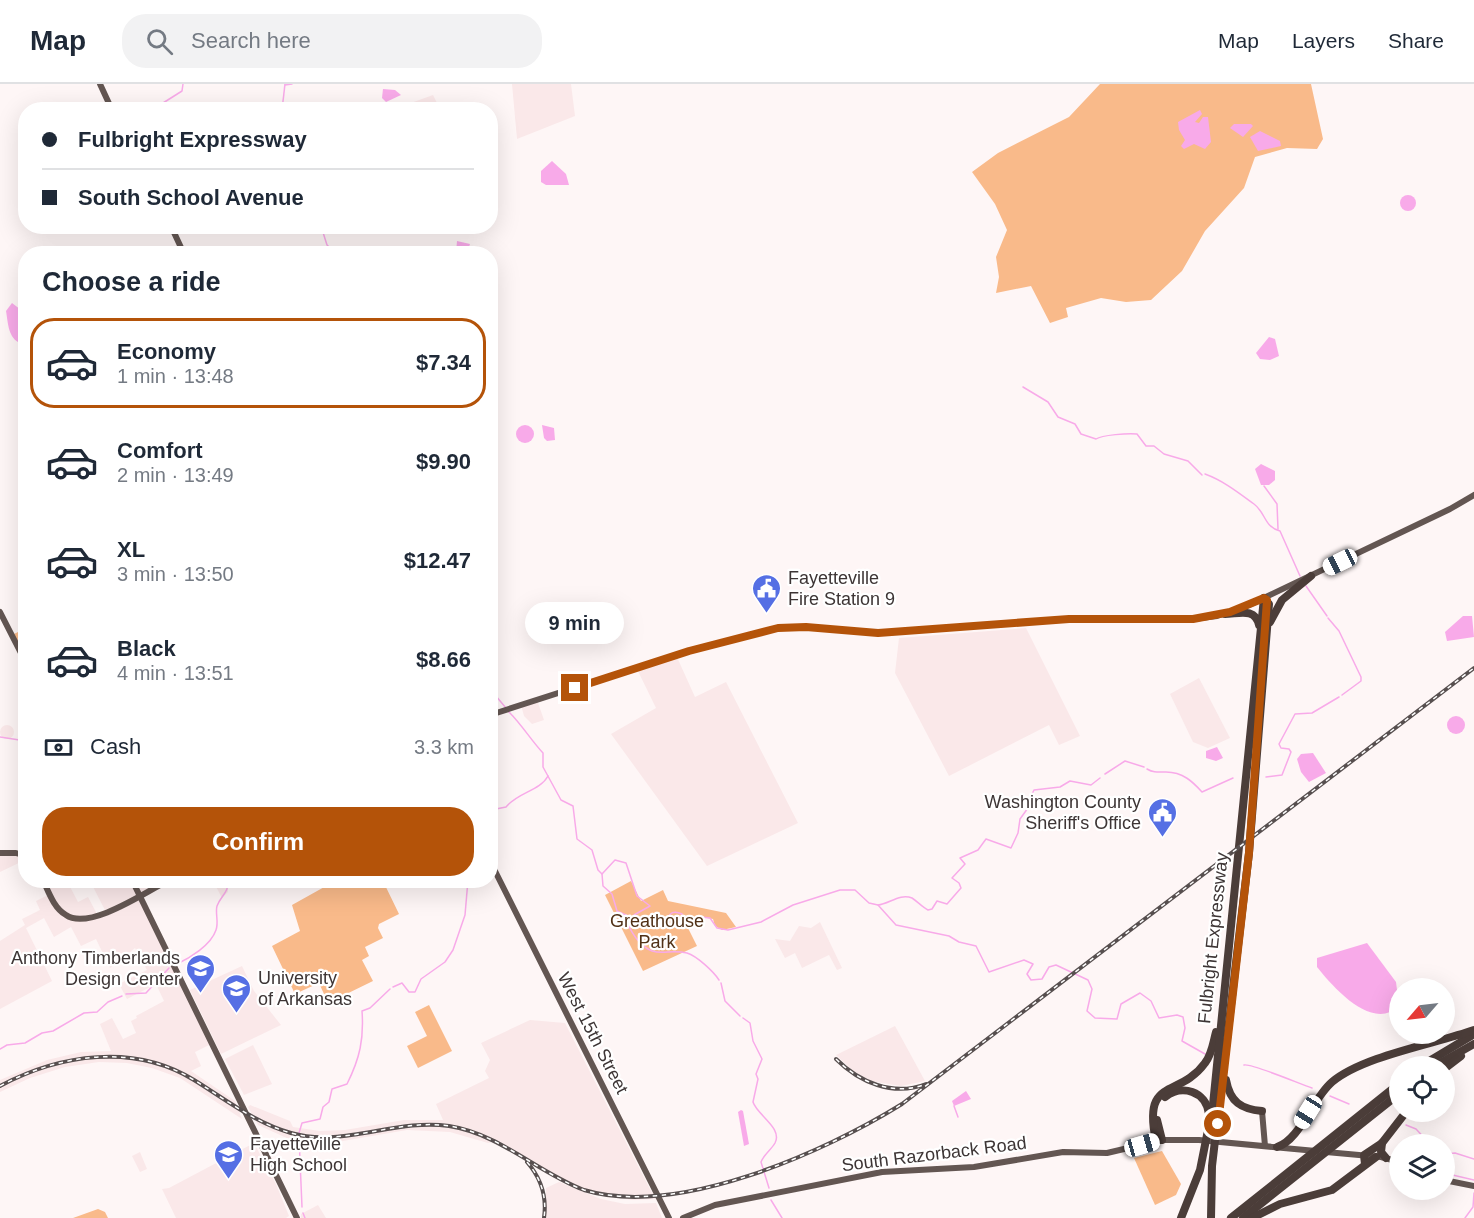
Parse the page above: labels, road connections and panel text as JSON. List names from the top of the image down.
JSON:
{
  "streets": {
    "highway": ["Fulbright Expressway"],
    "main road": ["West 15th Street", "South Razorback Road"]
  },
  "parks": ["Greathouse Park"],
  "places": {
    "public building": ["Fayetteville Fire Station 9", "Washington County Sheriff's Office"],
    "school or university": ["Anthony Timberlands Design Center", "University of Arkansas", "Fayetteville High School"]
  },
  "north": "bottom left",
  "page": {
    "header": "Map",
    "search": "Search here",
    "nav": ["Map", "Layers", "Share"],
    "banner": ["Fulbright Expressway", "South School Avenue"],
    "heading": "Choose a ride",
    "list": [
      {
        "name": "Economy",
        "note": "1 min · 13:48",
        "value": "$7.34"
      },
      {
        "name": "Comfort",
        "note": "2 min · 13:49",
        "value": "$9.90"
      },
      {
        "name": "XL",
        "note": "3 min · 13:50",
        "value": "$12.47"
      },
      {
        "name": "Black",
        "note": "4 min · 13:51",
        "value": "$8.66"
      }
    ],
    "bubble": "9 min",
    "pay": ["Cash", "3.3 km"],
    "buttons": "Confirm"
  }
}
